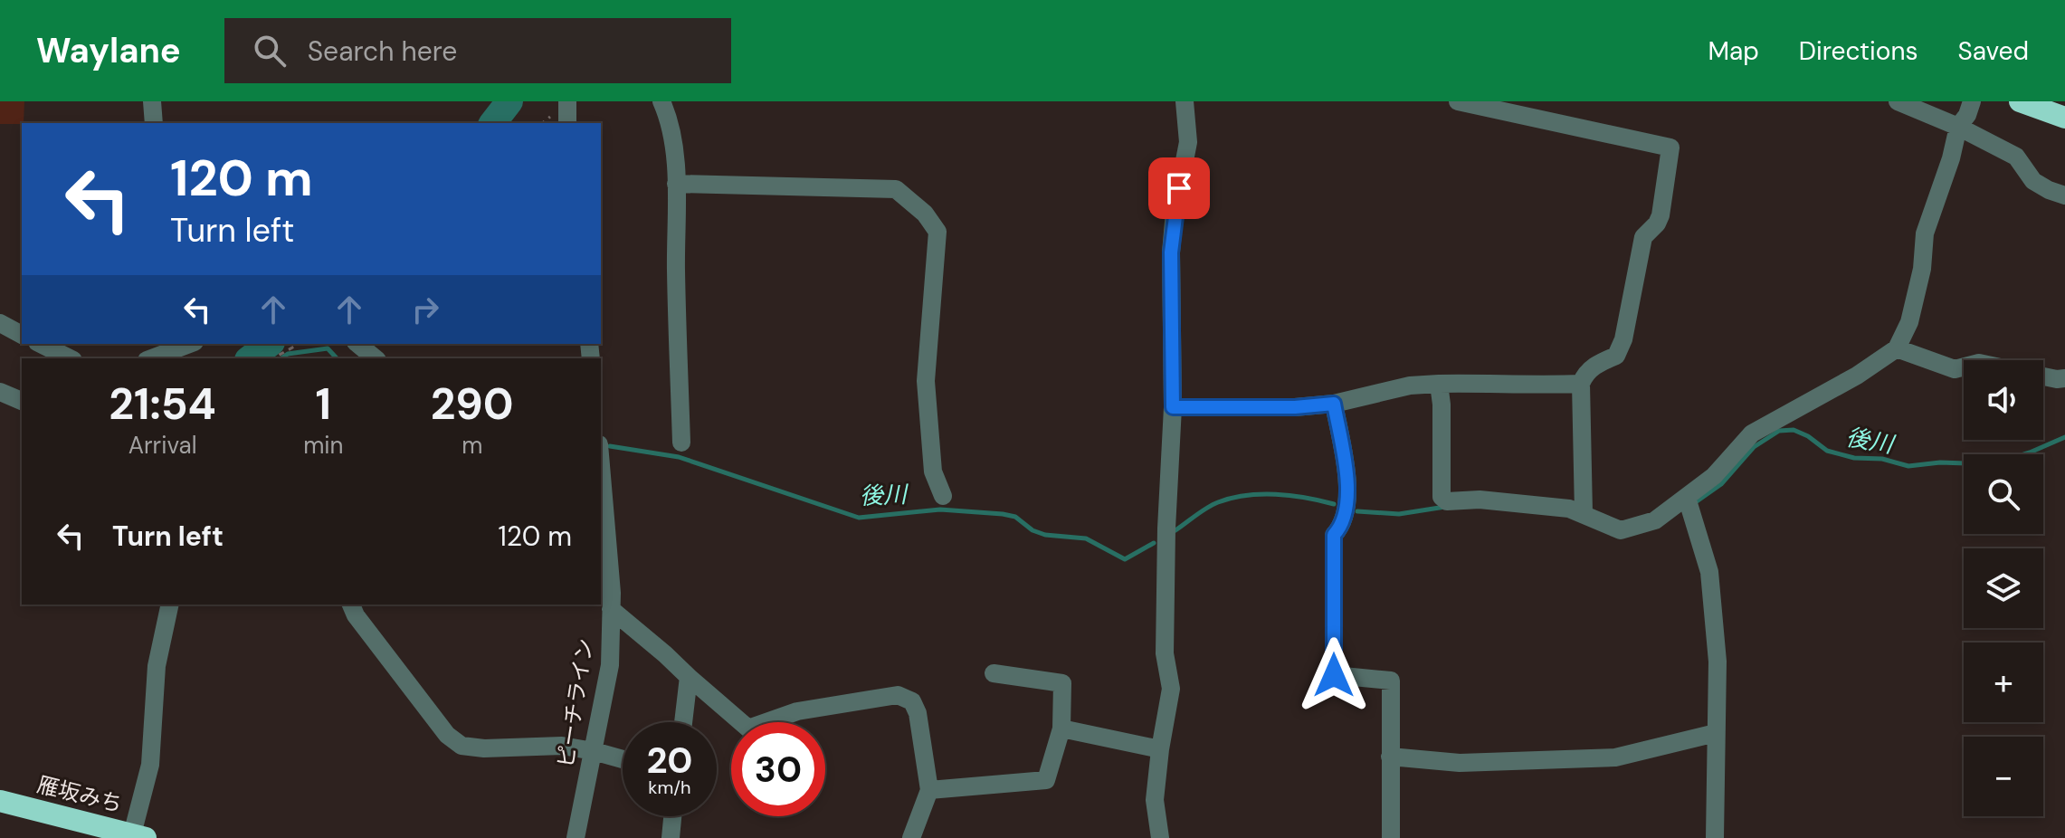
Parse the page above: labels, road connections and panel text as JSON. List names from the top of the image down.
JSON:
{
  "streets": {
    "highway": ["雁坂みち"],
    "street": ["ピーチライン"]
  },
  "water": ["後川"],
  "page": {
    "header": "Waylane",
    "search": "Search here",
    "nav": ["Map", "Directions", "Saved"],
    "turn": ["120 m", "Turn left"],
    "eta": [
      "21:54",
      "Arrival",
      "1",
      "min",
      "290",
      "m"
    ],
    "map_buttons": ["+", "−"],
    "list": [
      {
        "name": "Turn left",
        "value": "120 m"
      }
    ],
    "speed": "20 km/h",
    "limit": "30"
  }
}
